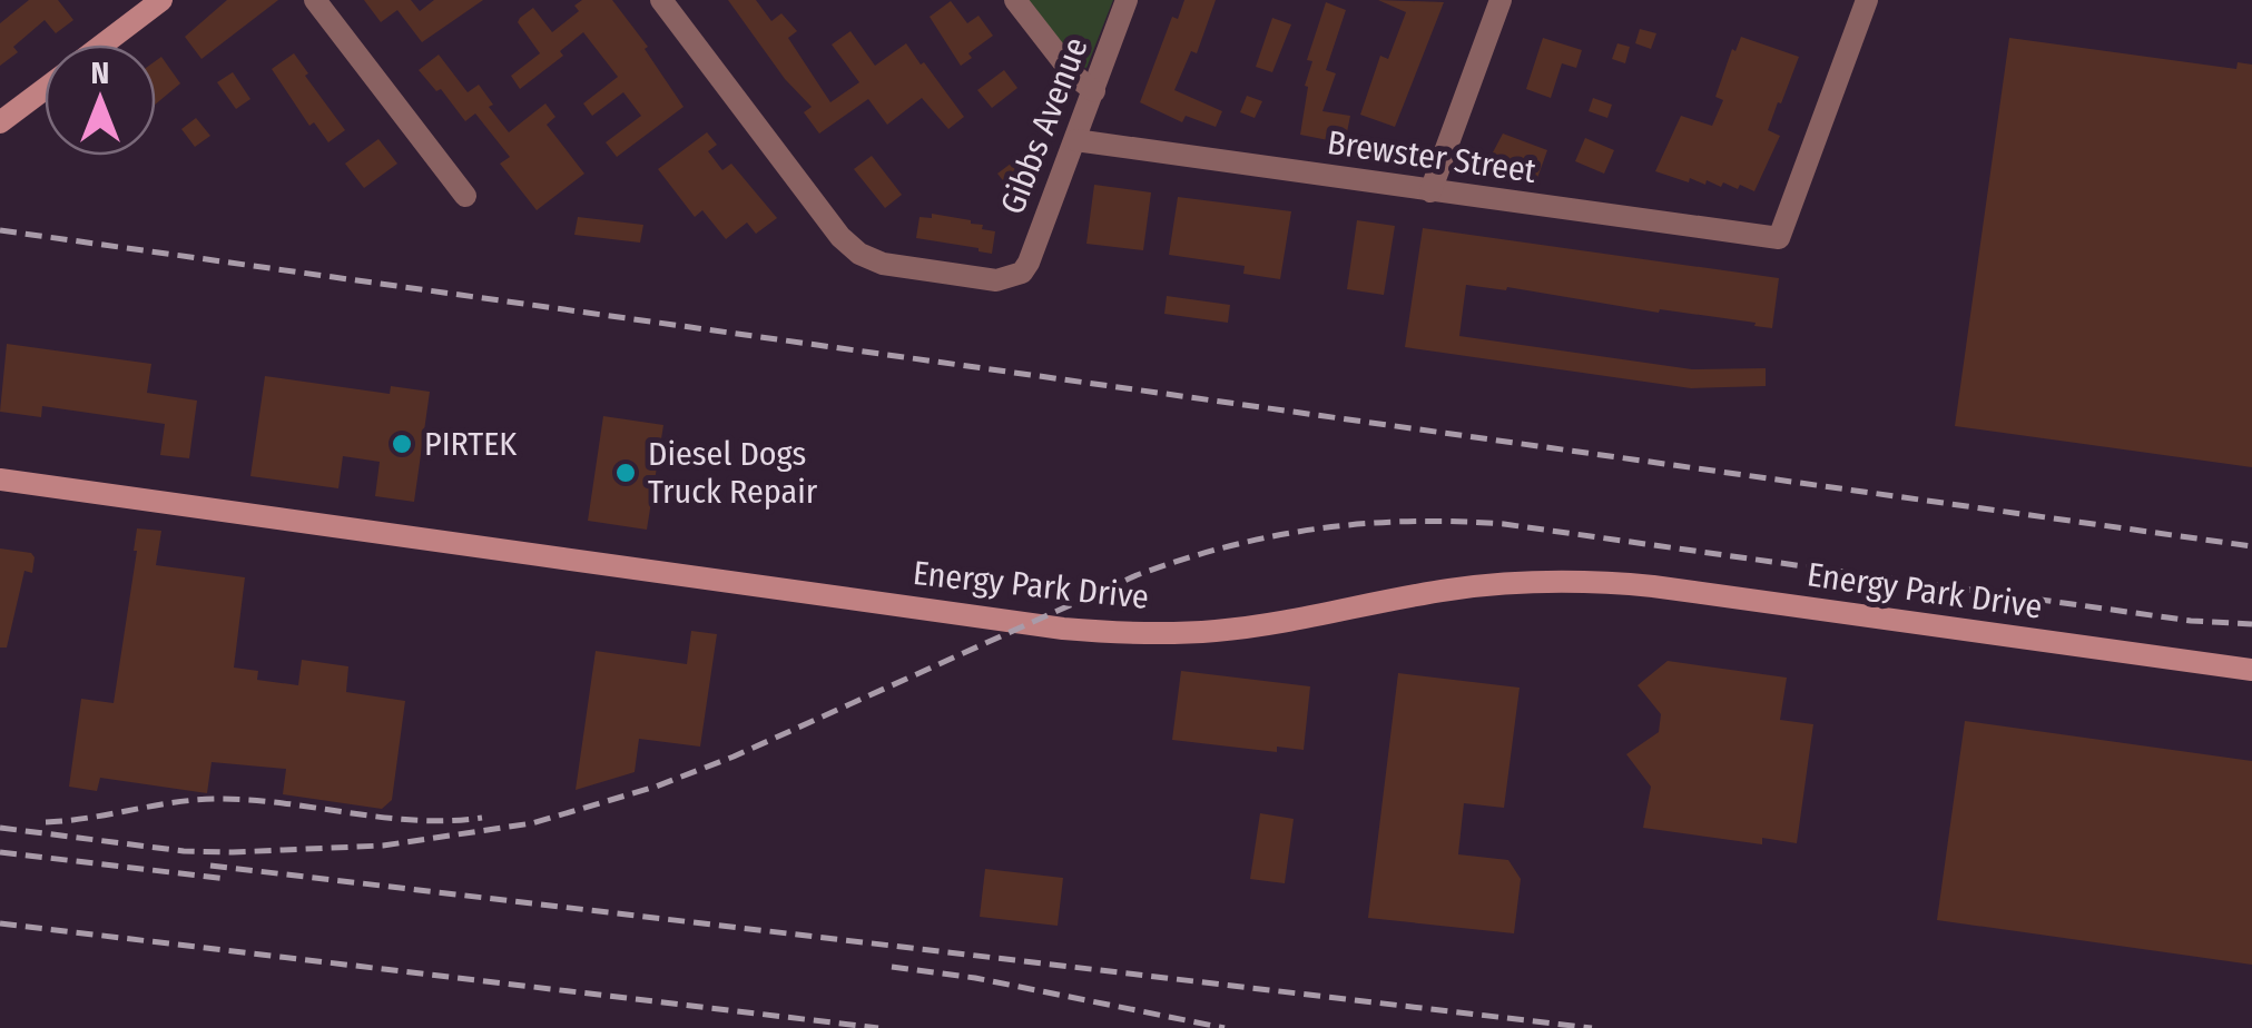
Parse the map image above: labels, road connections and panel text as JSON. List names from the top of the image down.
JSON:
{
  "streets": {
    "street": ["Gibbs Avenue", "Brewster Street", "Energy Park Drive"]
  },
  "crossings": [
    ["Gibbs Avenue", "Brewster Street"]
  ],
  "places": ["PIRTEK", "Diesel Dogs Truck Repair"],
  "north": "top"
}
